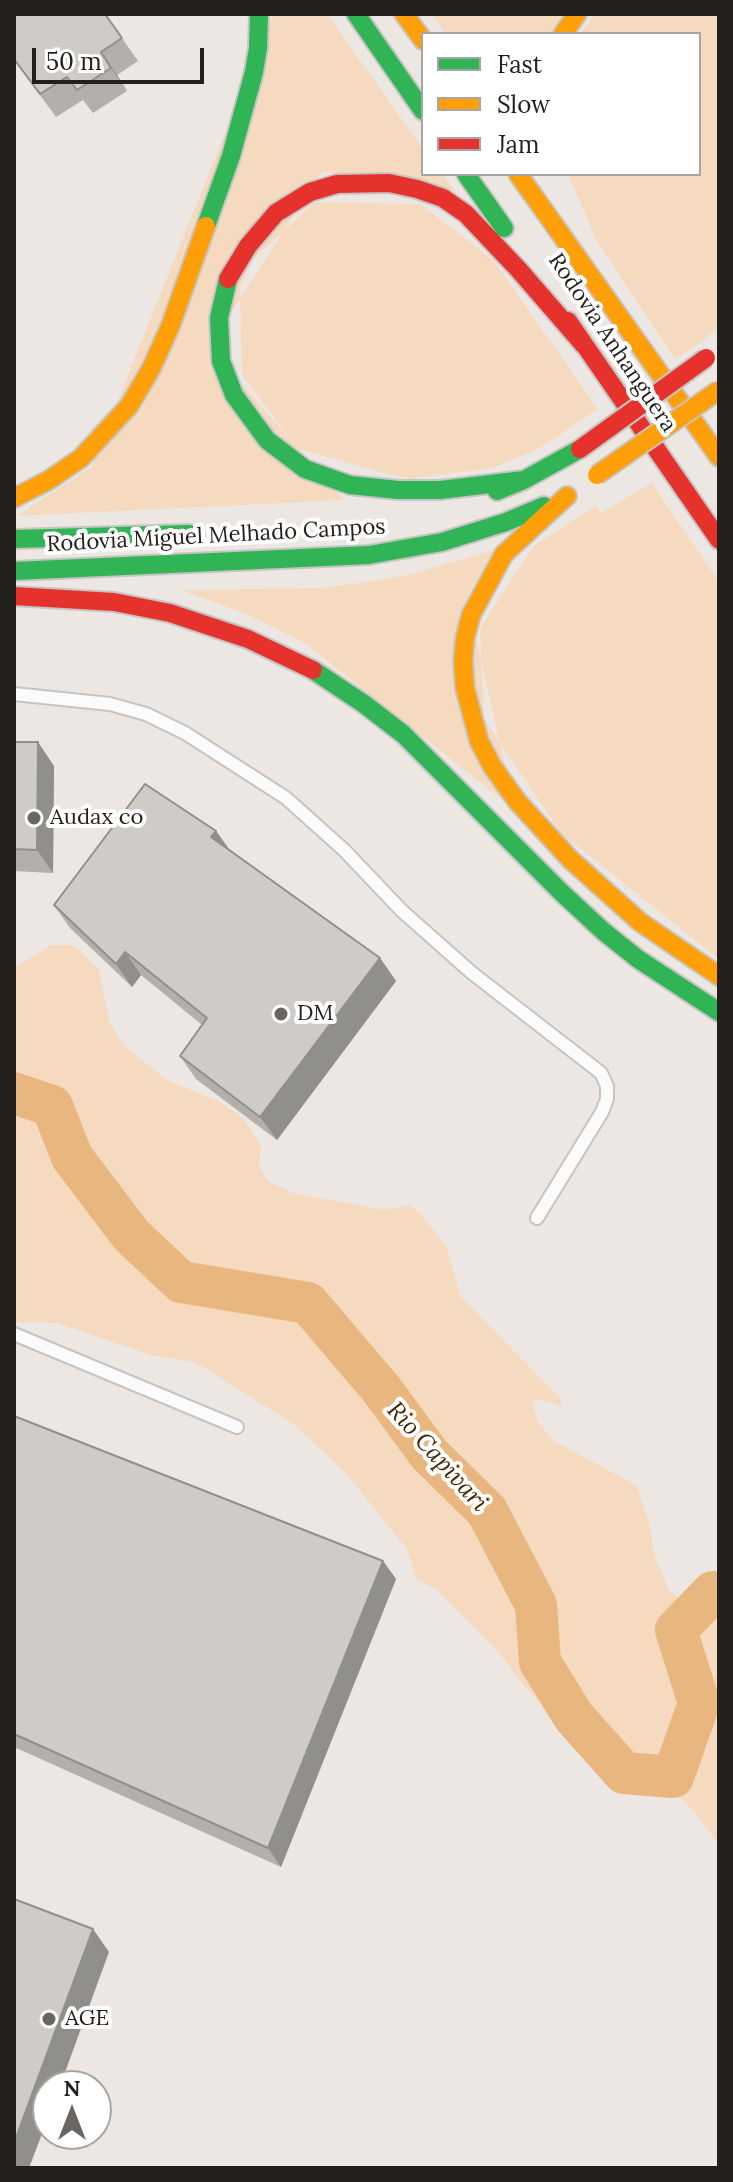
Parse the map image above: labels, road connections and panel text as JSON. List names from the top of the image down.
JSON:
{
  "streets": {
    "highway": ["Rodovia Anhanguera", "Rodovia Miguel Melhado Campos"]
  },
  "water": ["Rio Capivari"],
  "places": ["Audax co", "DM", "AGE"],
  "legend": ["Fast", "Slow", "Jam"],
  "scale_bar": "50 m",
  "north": "top"
}
